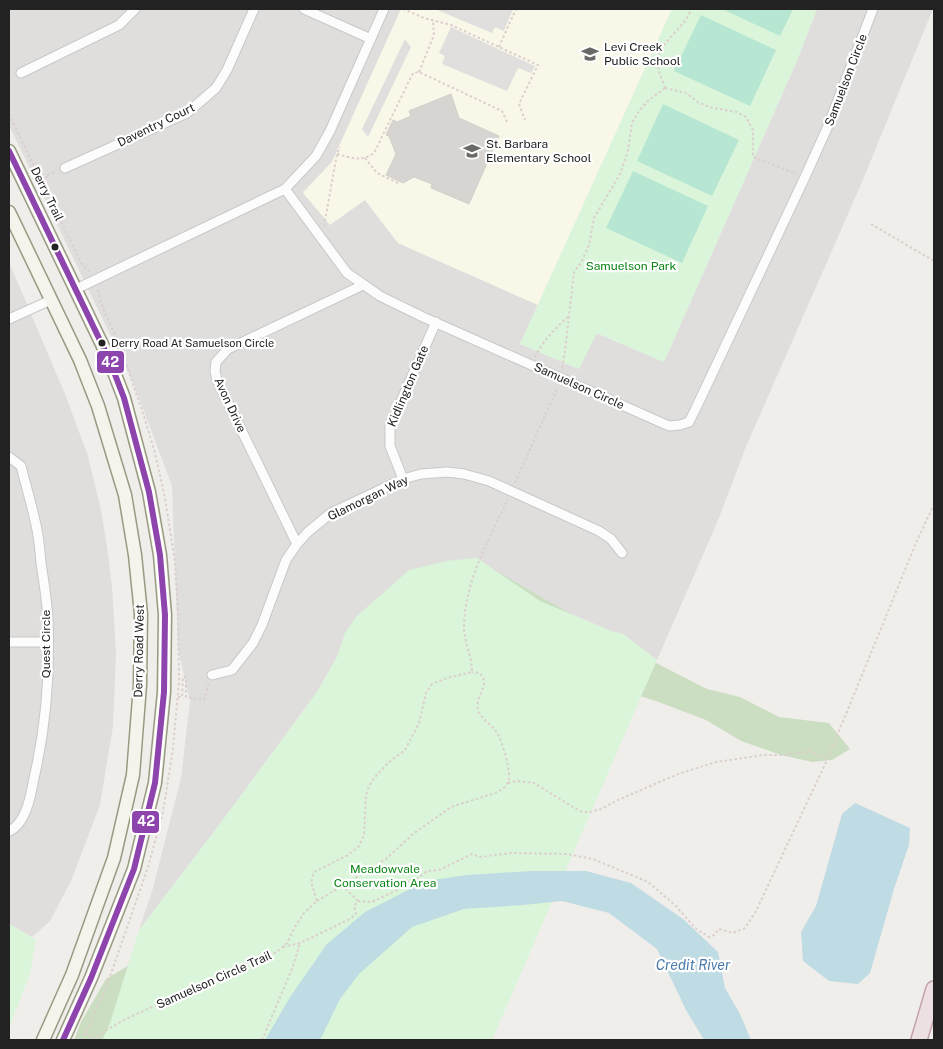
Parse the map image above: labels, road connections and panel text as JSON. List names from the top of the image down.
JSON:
{
  "streets": {
    "main road": ["Derry Road West"],
    "street": [
      "Samuelson Circle",
      "Daventry Court",
      "Kidlington Gate",
      "Avon Drive",
      "Glamorgan Way",
      "Quest Circle"
    ],
    "path": ["Derry Trail", "Samuelson Circle Trail"]
  },
  "crossings": [
    ["Samuelson Circle", "Kidlington Gate"],
    ["Samuelson Circle", "Avon Drive"],
    ["Kidlington Gate", "Glamorgan Way"],
    ["Avon Drive", "Glamorgan Way"]
  ],
  "water": ["Credit River"],
  "parks": ["Samuelson Park", "Meadowvale Conservation Area"],
  "places": {
    "school or university": ["Levi Creek Public School", "St. Barbara Elementary School"],
    "other": ["Derry Road At Samuelson Circle"]
  },
  "lines": ["transit line 42"]
}
